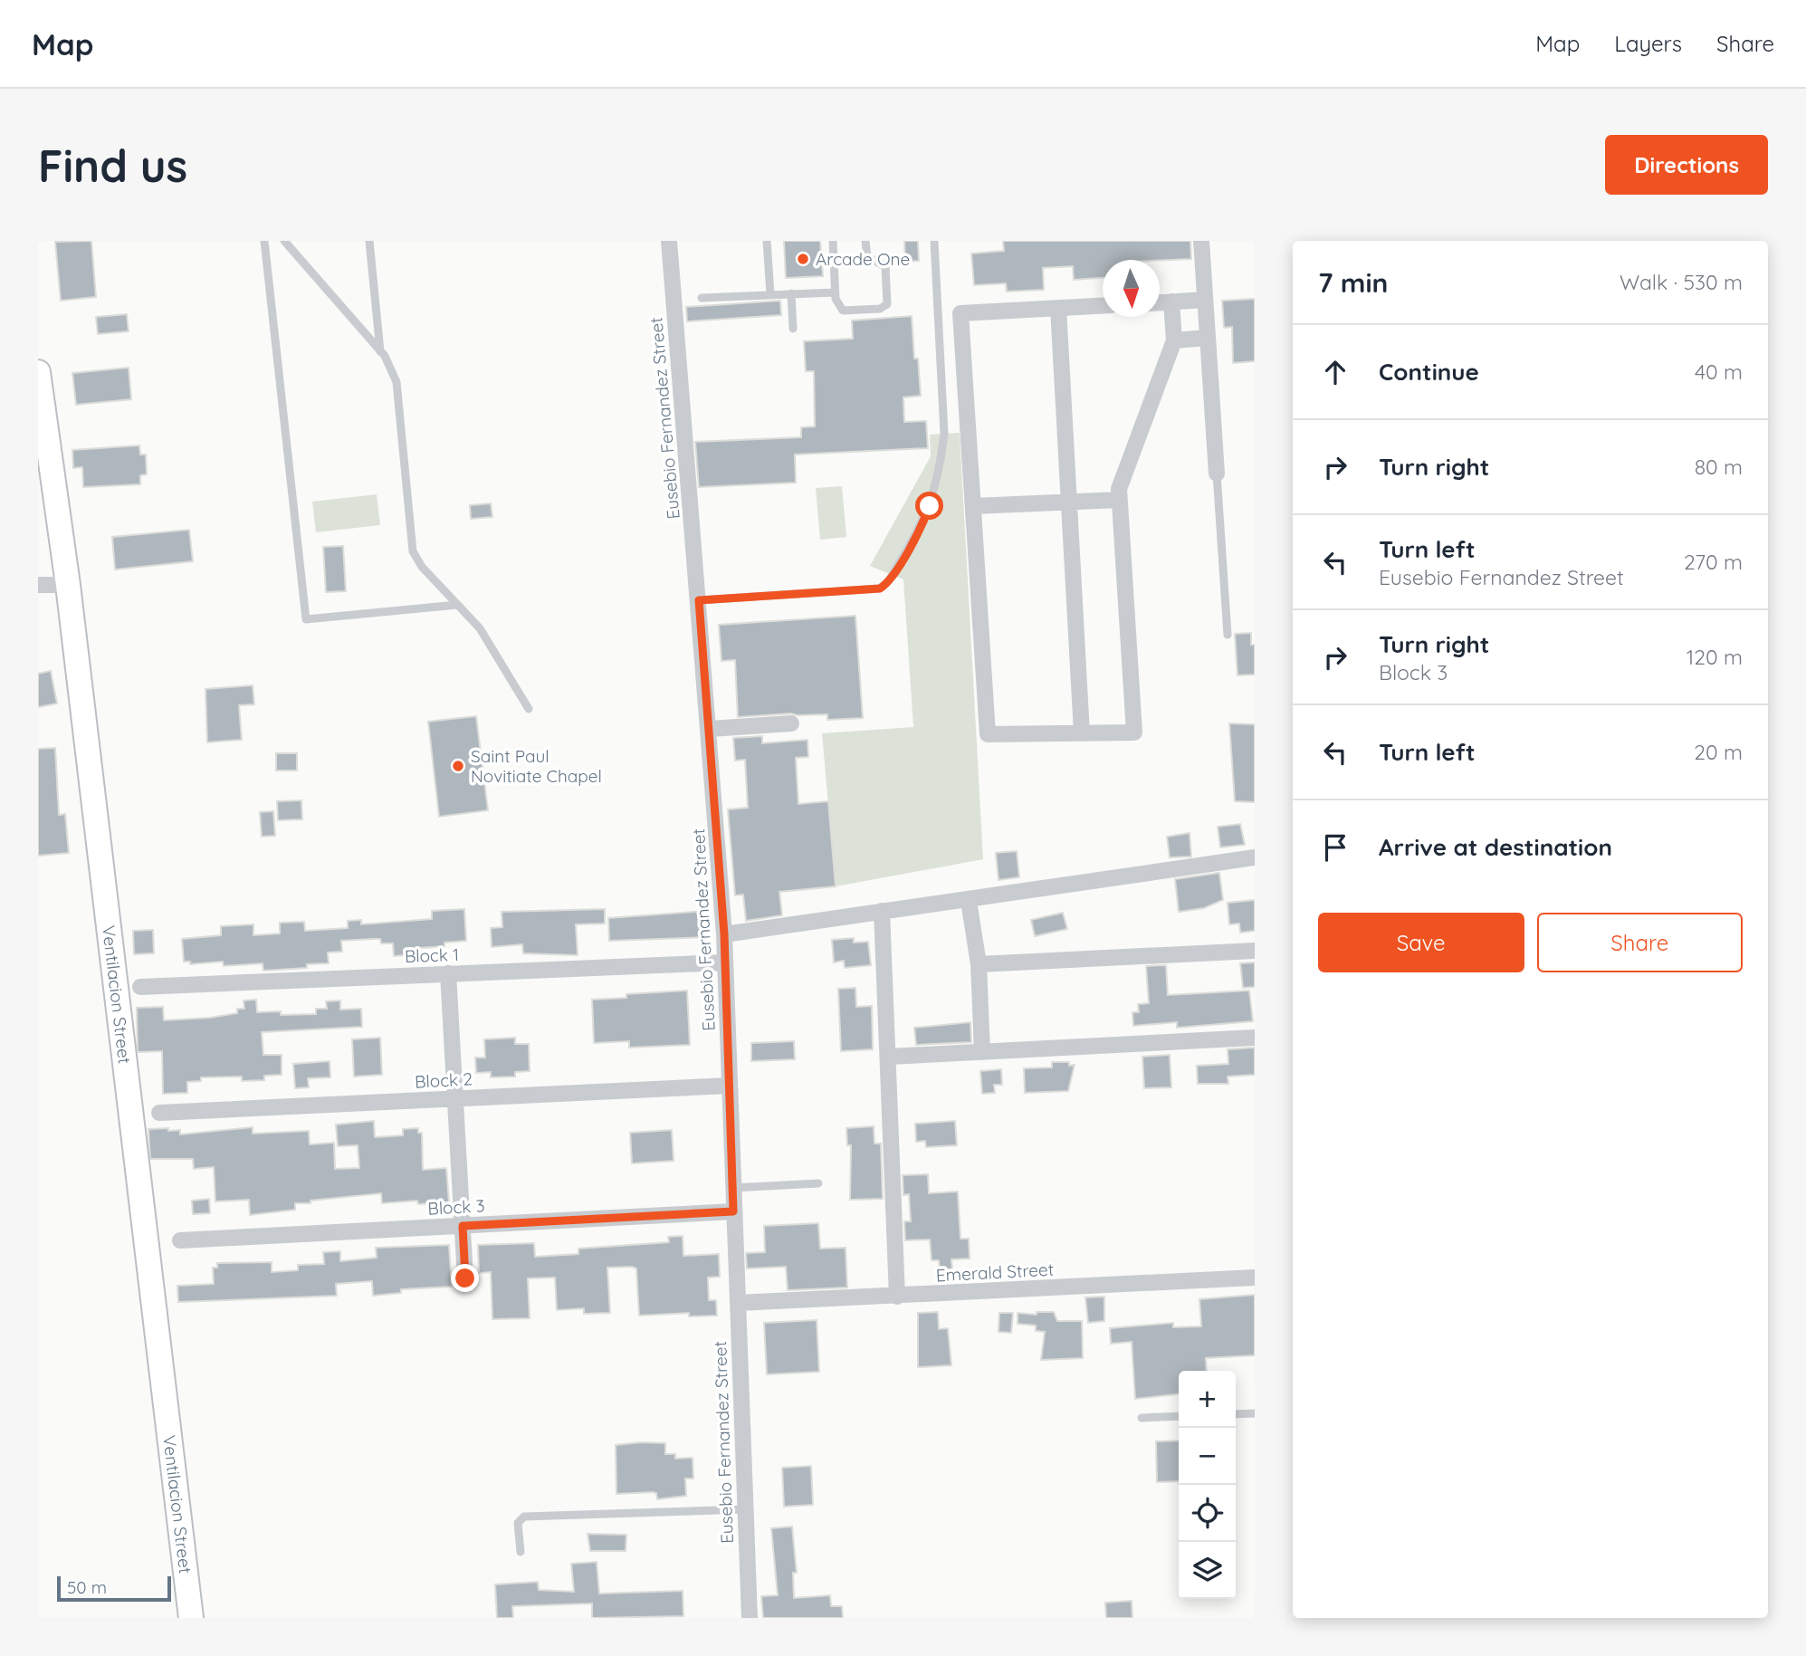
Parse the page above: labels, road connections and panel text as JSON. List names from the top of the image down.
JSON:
{
  "streets": {
    "street": [
      "Eusebio Fernandez Street",
      "Block 1",
      "Ventilacion Street",
      "Block 2",
      "Block 3",
      "Emerald Street"
    ]
  },
  "crossings": [
    ["Eusebio Fernandez Street", "Block 1"],
    ["Eusebio Fernandez Street", "Block 2"],
    ["Eusebio Fernandez Street", "Block 3"],
    ["Eusebio Fernandez Street", "Emerald Street"]
  ],
  "places": ["Arcade One", "Saint Paul Novitiate Chapel"],
  "scale_bar": "50 m",
  "north": "bottom",
  "page": {
    "header": "Map",
    "nav": ["Map", "Layers", "Share"],
    "buttons": [
      "Directions",
      ["Save", "Share"]
    ],
    "title": "Find us",
    "heading": ["7 min", "Walk · 530 m"],
    "list": [
      ["Continue", "40 m"],
      ["Turn right", "80 m"],
      ["Turn left", "Eusebio Fernandez Street", "270 m"],
      ["Turn right", "Block 3", "120 m"],
      ["Turn left", "20 m"],
      "Arrive at destination"
    ],
    "map_buttons": ["+", "−"],
    "scale": "50 m"
  }
}
